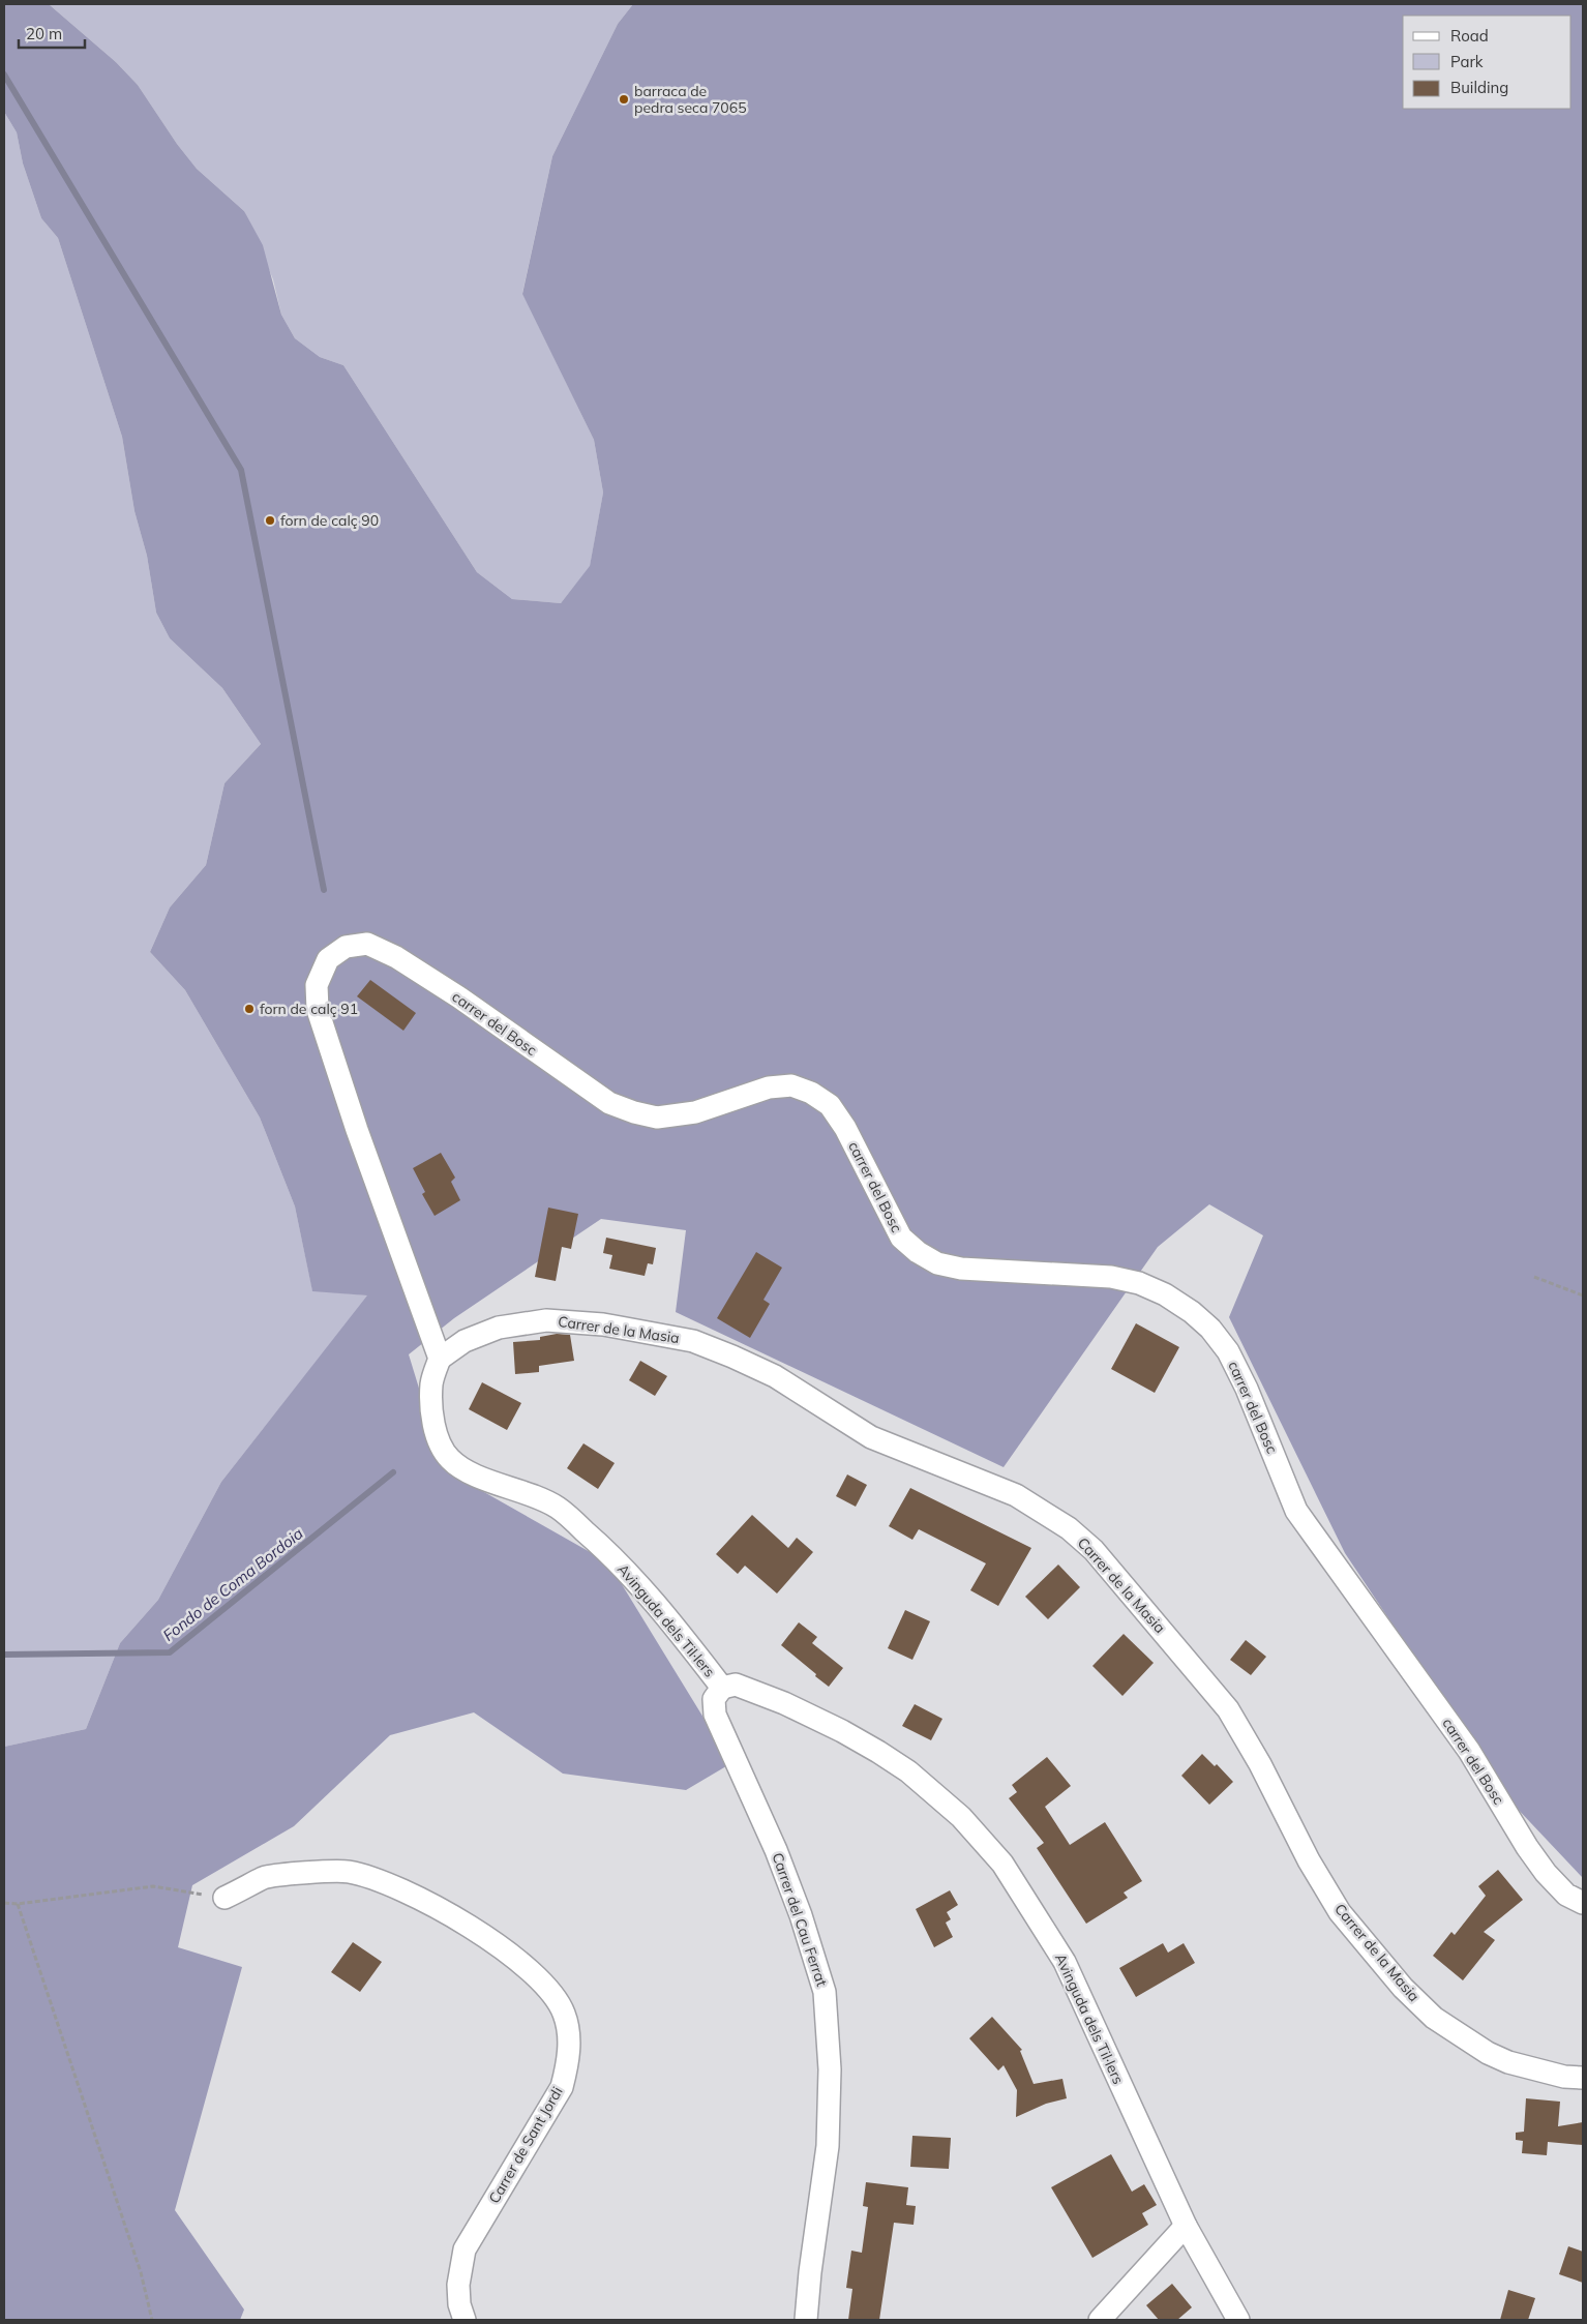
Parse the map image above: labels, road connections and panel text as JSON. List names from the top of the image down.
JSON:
{
  "streets": {
    "street": [
      "carrer del Bosc",
      "Carrer de la Masia",
      "Avinguda dels Til·lers",
      "Carrer del Cau Ferrat",
      "Carrer de Sant Jordi"
    ]
  },
  "crossings": [
    ["carrer del Bosc", "Carrer de la Masia"],
    ["carrer del Bosc", "Avinguda dels Til·lers"],
    ["Carrer de la Masia", "Avinguda dels Til·lers"],
    ["Avinguda dels Til·lers", "Carrer del Cau Ferrat"]
  ],
  "water": ["Fondo de Coma Bordoia"],
  "places": ["barraca de pedra seca 7065", "forn de calç 90", "forn de calç 91"],
  "legend": ["Road", "Park", "Building"],
  "scale_bar": "20 m"
}
